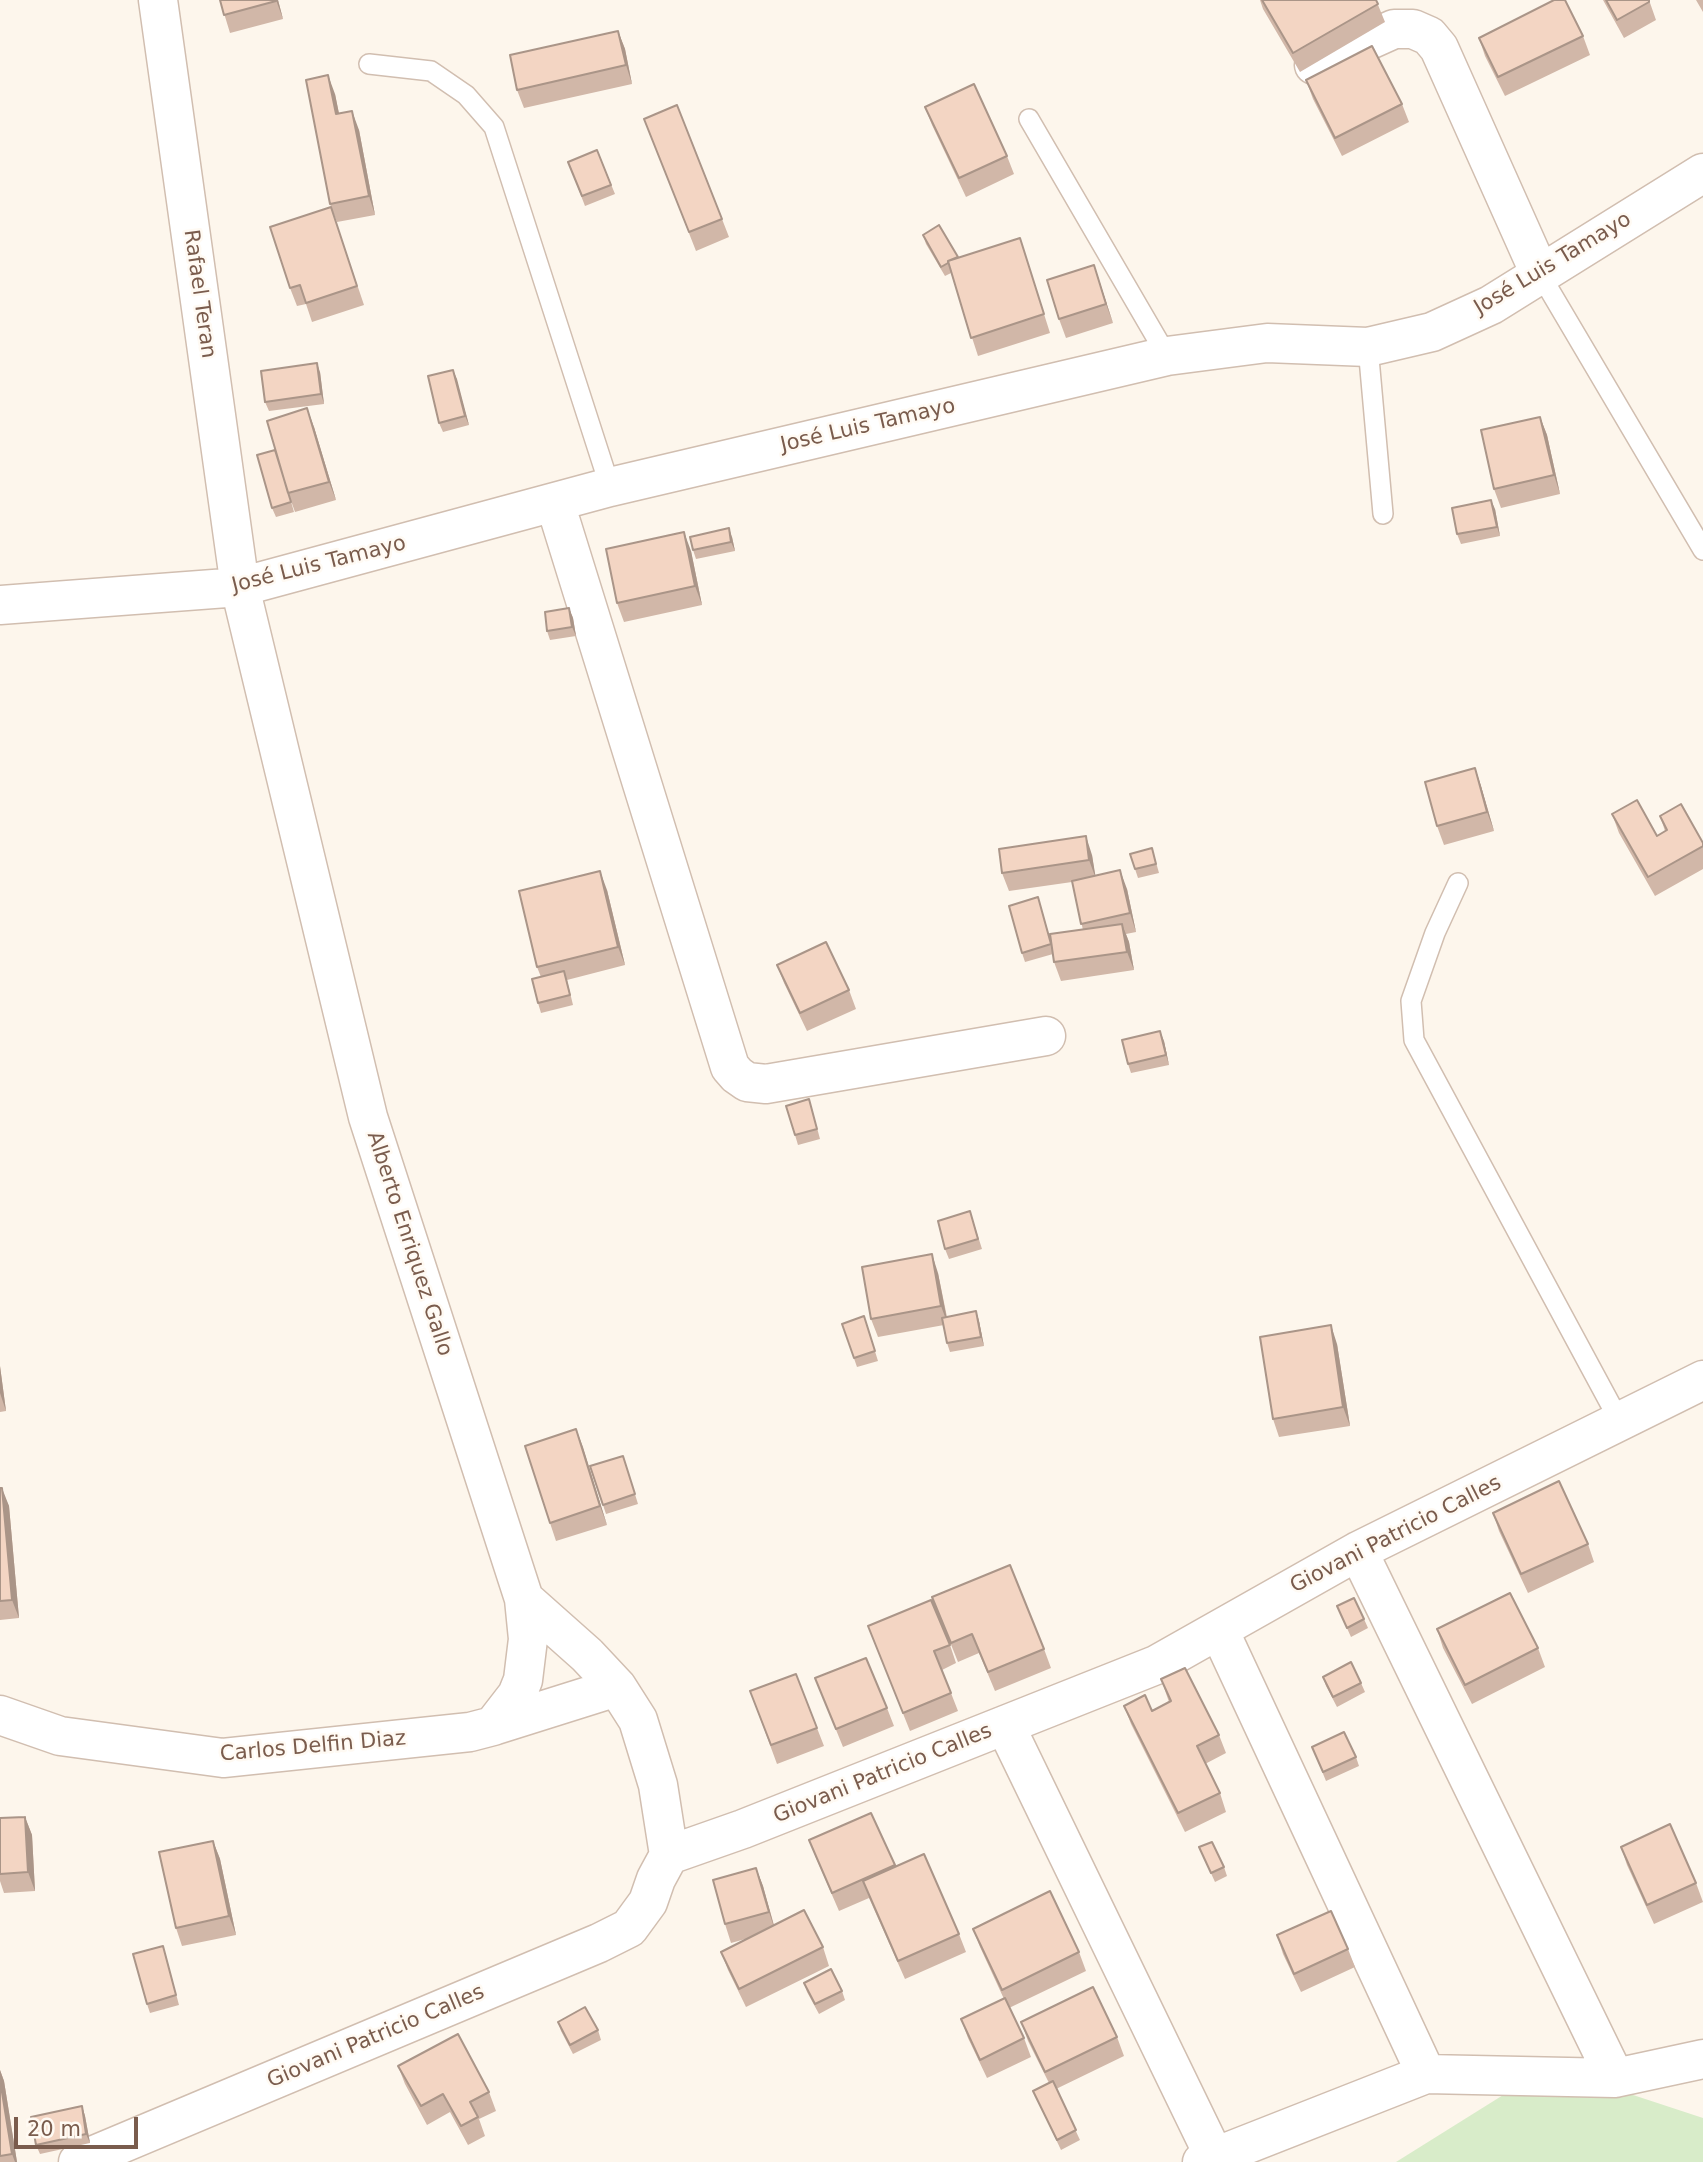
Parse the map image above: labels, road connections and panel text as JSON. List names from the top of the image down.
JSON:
{
  "streets": {
    "street": [
      "José Luis Tamayo",
      "Rafael Teran",
      "Alberto Enriquez Gallo",
      "Giovani Patricio Calles",
      "Carlos Delfin Diaz"
    ]
  },
  "crossings": [
    ["José Luis Tamayo", "Rafael Teran"],
    ["José Luis Tamayo", "Alberto Enriquez Gallo"],
    ["Rafael Teran", "Alberto Enriquez Gallo"]
  ],
  "scale_bar": "20 m"
}
